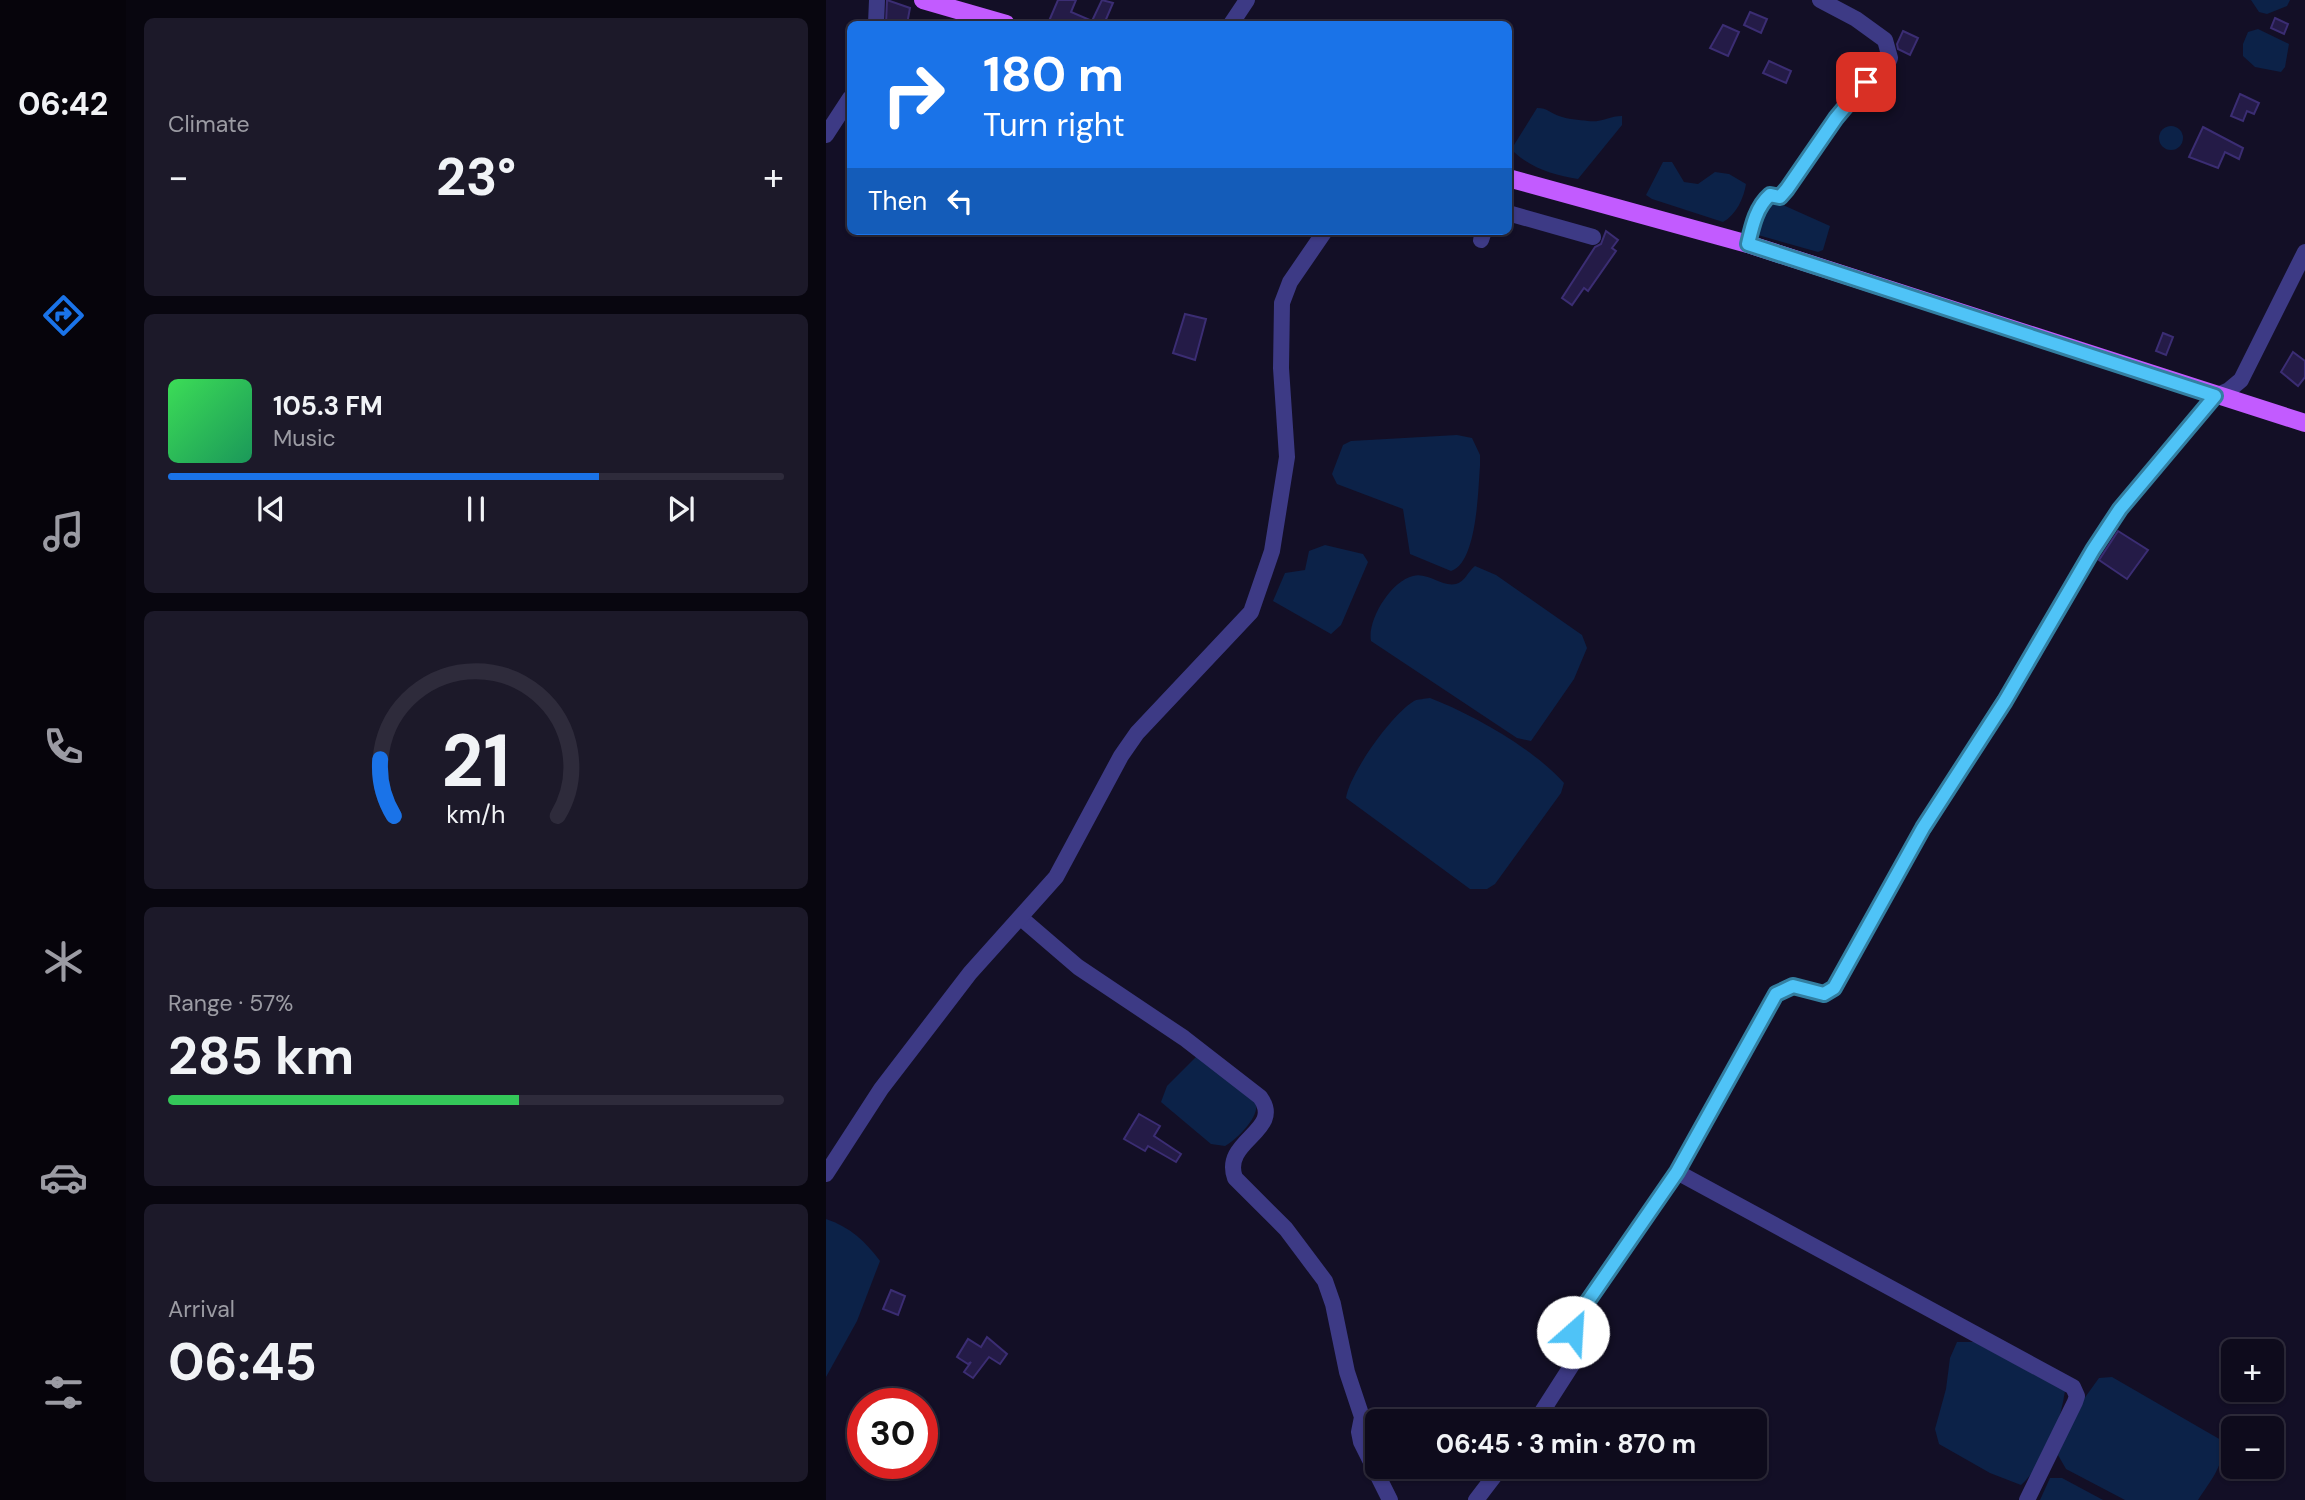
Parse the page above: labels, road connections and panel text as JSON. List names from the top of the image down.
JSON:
{
  "page": {
    "tabs": "06:42",
    "tile": [
      "Climate",
      ["Range · 57%", "285 km"],
      ["Arrival", "06:45"]
    ],
    "turn": ["180 m", "Turn right"],
    "heat": ["−", "23°", "+"],
    "then": "Then",
    "song": ["105.3 FM", "Music"],
    "map_buttons": ["+", "−"],
    "limit": "30",
    "trip": "06:45 · 3 min · 870 m",
    "gauge": ["21", "km/h"]
  }
}
